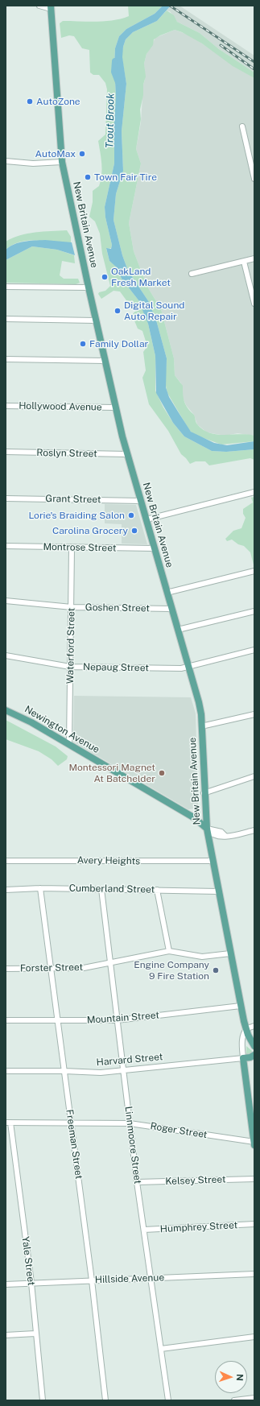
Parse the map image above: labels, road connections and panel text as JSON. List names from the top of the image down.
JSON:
{
  "streets": {
    "main road": ["New Britain Avenue", "Newington Avenue", "Harvard Street"],
    "street": [
      "Hollywood Avenue",
      "Roslyn Street",
      "Grant Street",
      "Montrose Street",
      "Goshen Street",
      "Waterford Street",
      "Nepaug Street",
      "Avery Heights",
      "Cumberland Street",
      "Forster Street",
      "Mountain Street",
      "Roger Street",
      "Freeman Street",
      "Linnmoore Street",
      "Kelsey Street",
      "Humphrey Street",
      "Yale Street",
      "Hillside Avenue"
    ]
  },
  "crossings": [
    ["New Britain Avenue", "Hollywood Avenue"],
    ["New Britain Avenue", "Roslyn Street"],
    ["New Britain Avenue", "Grant Street"],
    ["New Britain Avenue", "Montrose Street"],
    ["New Britain Avenue", "Goshen Street"],
    ["New Britain Avenue", "Nepaug Street"],
    ["New Britain Avenue", "Newington Avenue"],
    ["New Britain Avenue", "Avery Heights"],
    ["New Britain Avenue", "Cumberland Street"],
    ["New Britain Avenue", "Forster Street"],
    ["New Britain Avenue", "Mountain Street"],
    ["Montrose Street", "Waterford Street"],
    ["Goshen Street", "Waterford Street"],
    ["Waterford Street", "Nepaug Street"],
    ["Waterford Street", "Newington Avenue"],
    ["Cumberland Street", "Freeman Street"],
    ["Cumberland Street", "Linnmoore Street"],
    ["Forster Street", "Freeman Street"],
    ["Forster Street", "Linnmoore Street"],
    ["Mountain Street", "Freeman Street"],
    ["Mountain Street", "Linnmoore Street"],
    ["Harvard Street", "Freeman Street"],
    ["Harvard Street", "Linnmoore Street"],
    ["Roger Street", "Freeman Street"],
    ["Roger Street", "Linnmoore Street"],
    ["Roger Street", "Yale Street"],
    ["Freeman Street", "Hillside Avenue"],
    ["Linnmoore Street", "Kelsey Street"],
    ["Linnmoore Street", "Humphrey Street"],
    ["Linnmoore Street", "Hillside Avenue"],
    ["Yale Street", "Hillside Avenue"]
  ],
  "water": ["Trout Brook"],
  "places": [
    "AutoZone",
    "AutoMax",
    "Town Fair Tire",
    "OakLand Fresh Market",
    "Digital Sound Auto Repair",
    "Family Dollar",
    "Lorie's Braiding Salon",
    "Carolina Grocery",
    "Montessori Magnet At Batchelder",
    "Engine Company 9 Fire Station"
  ],
  "north": "right"
}
